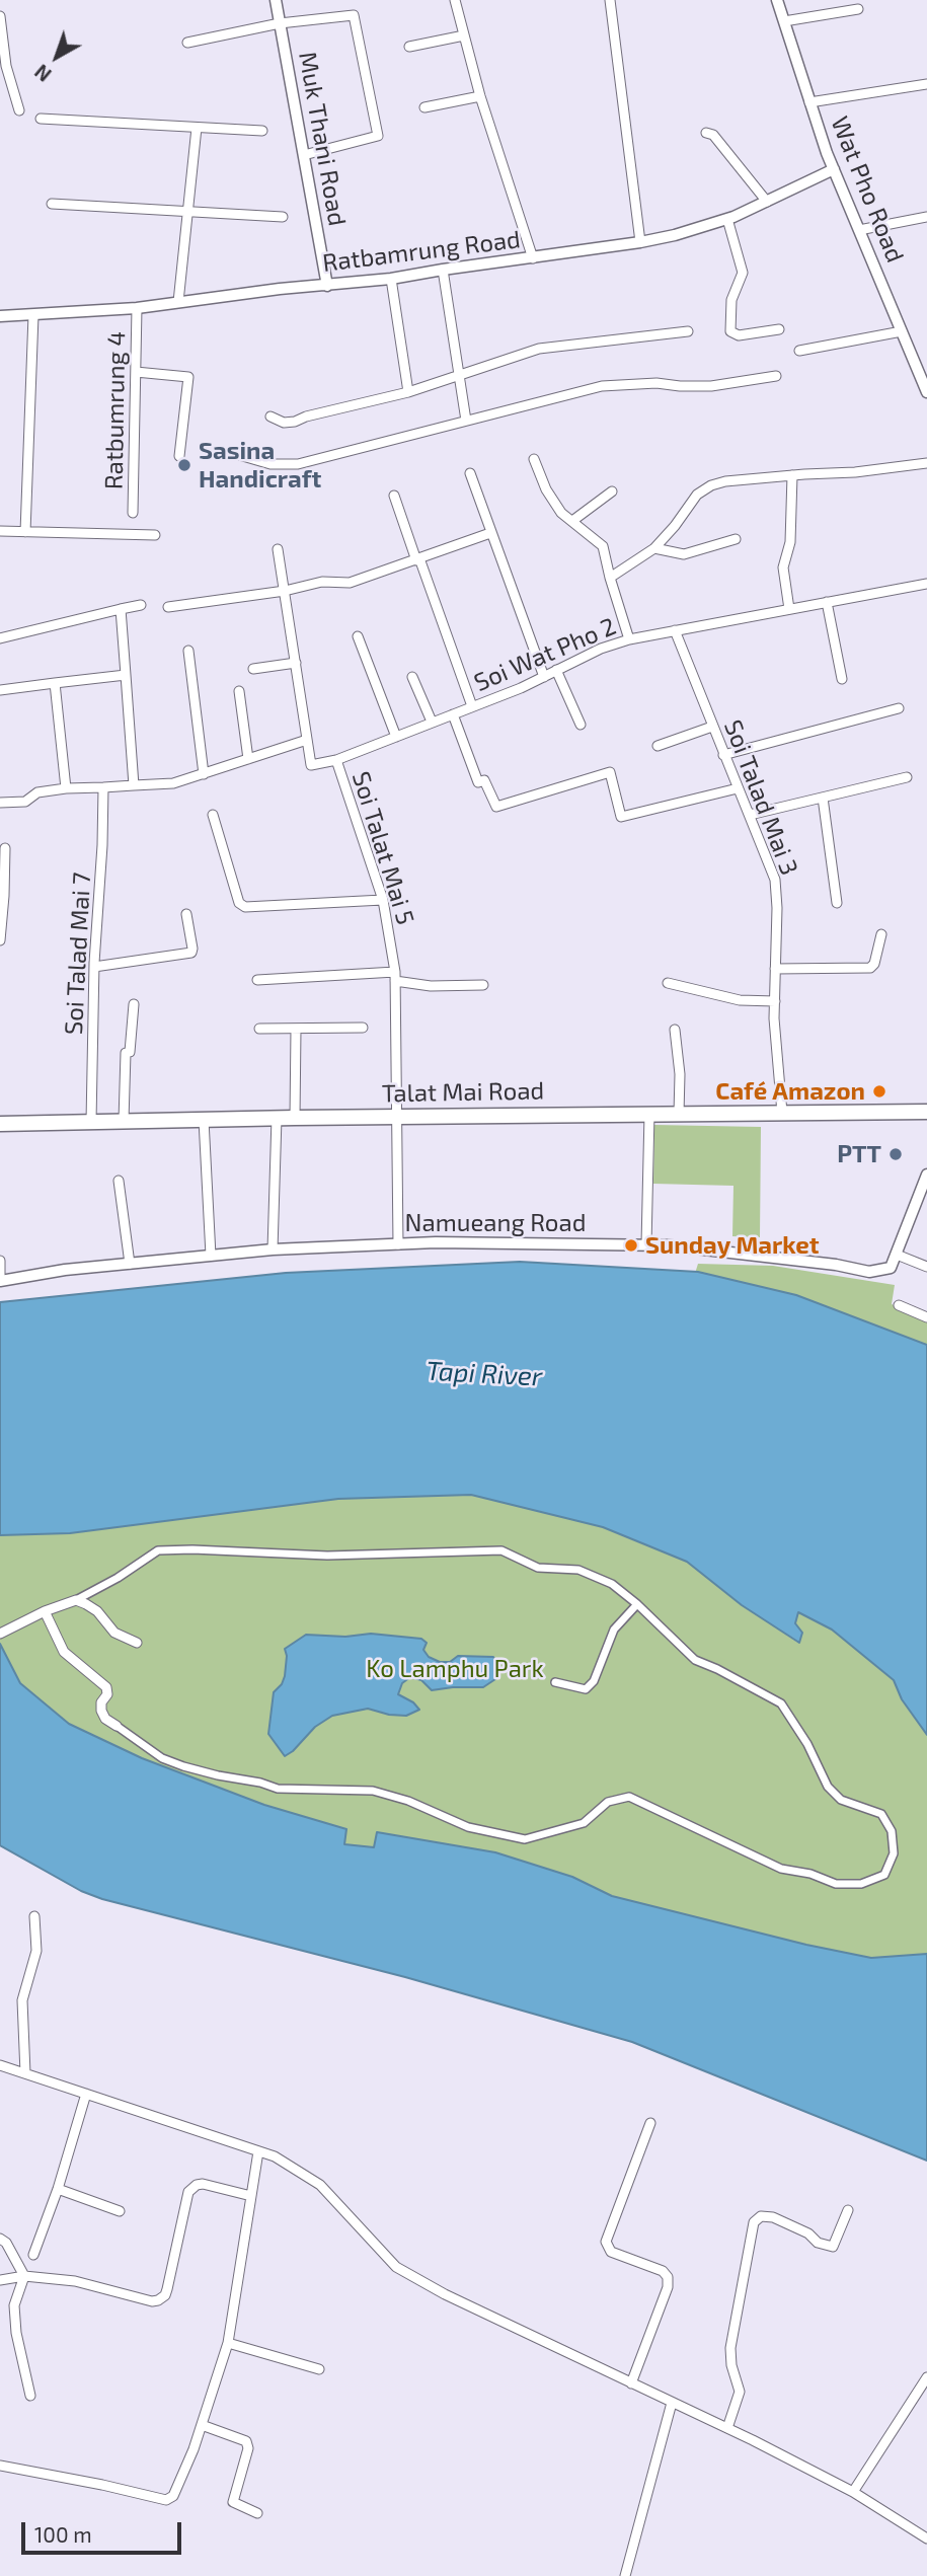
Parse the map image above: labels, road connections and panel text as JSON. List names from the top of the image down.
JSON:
{
  "streets": {
    "main road": ["Talat Mai Road"],
    "street": [
      "Muk Thani Road",
      "Wat Pho Road",
      "Ratbamrung Road",
      "Ratbumrung 4",
      "Soi Wat Pho 2",
      "Soi Talad Mai 3",
      "Soi Talat Mai 5",
      "Soi Talad Mai 7",
      "Namueang Road"
    ]
  },
  "crossings": [
    ["Muk Thani Road", "Ratbamrung Road"],
    ["Wat Pho Road", "Ratbamrung Road"],
    ["Ratbamrung Road", "Ratbumrung 4"],
    ["Soi Wat Pho 2", "Soi Talad Mai 3"],
    ["Soi Wat Pho 2", "Soi Talat Mai 5"],
    ["Soi Talad Mai 3", "Talat Mai Road"],
    ["Soi Talat Mai 5", "Talat Mai Road"],
    ["Soi Talat Mai 5", "Namueang Road"],
    ["Soi Talad Mai 7", "Talat Mai Road"]
  ],
  "water": ["Tapi River"],
  "parks": ["Ko Lamphu Park"],
  "places": [
    "Sasina Handicraft",
    "Café Amazon",
    "PTT",
    "Sunday Market"
  ],
  "scale_bar": "100 m",
  "north": "bottom left"
}
